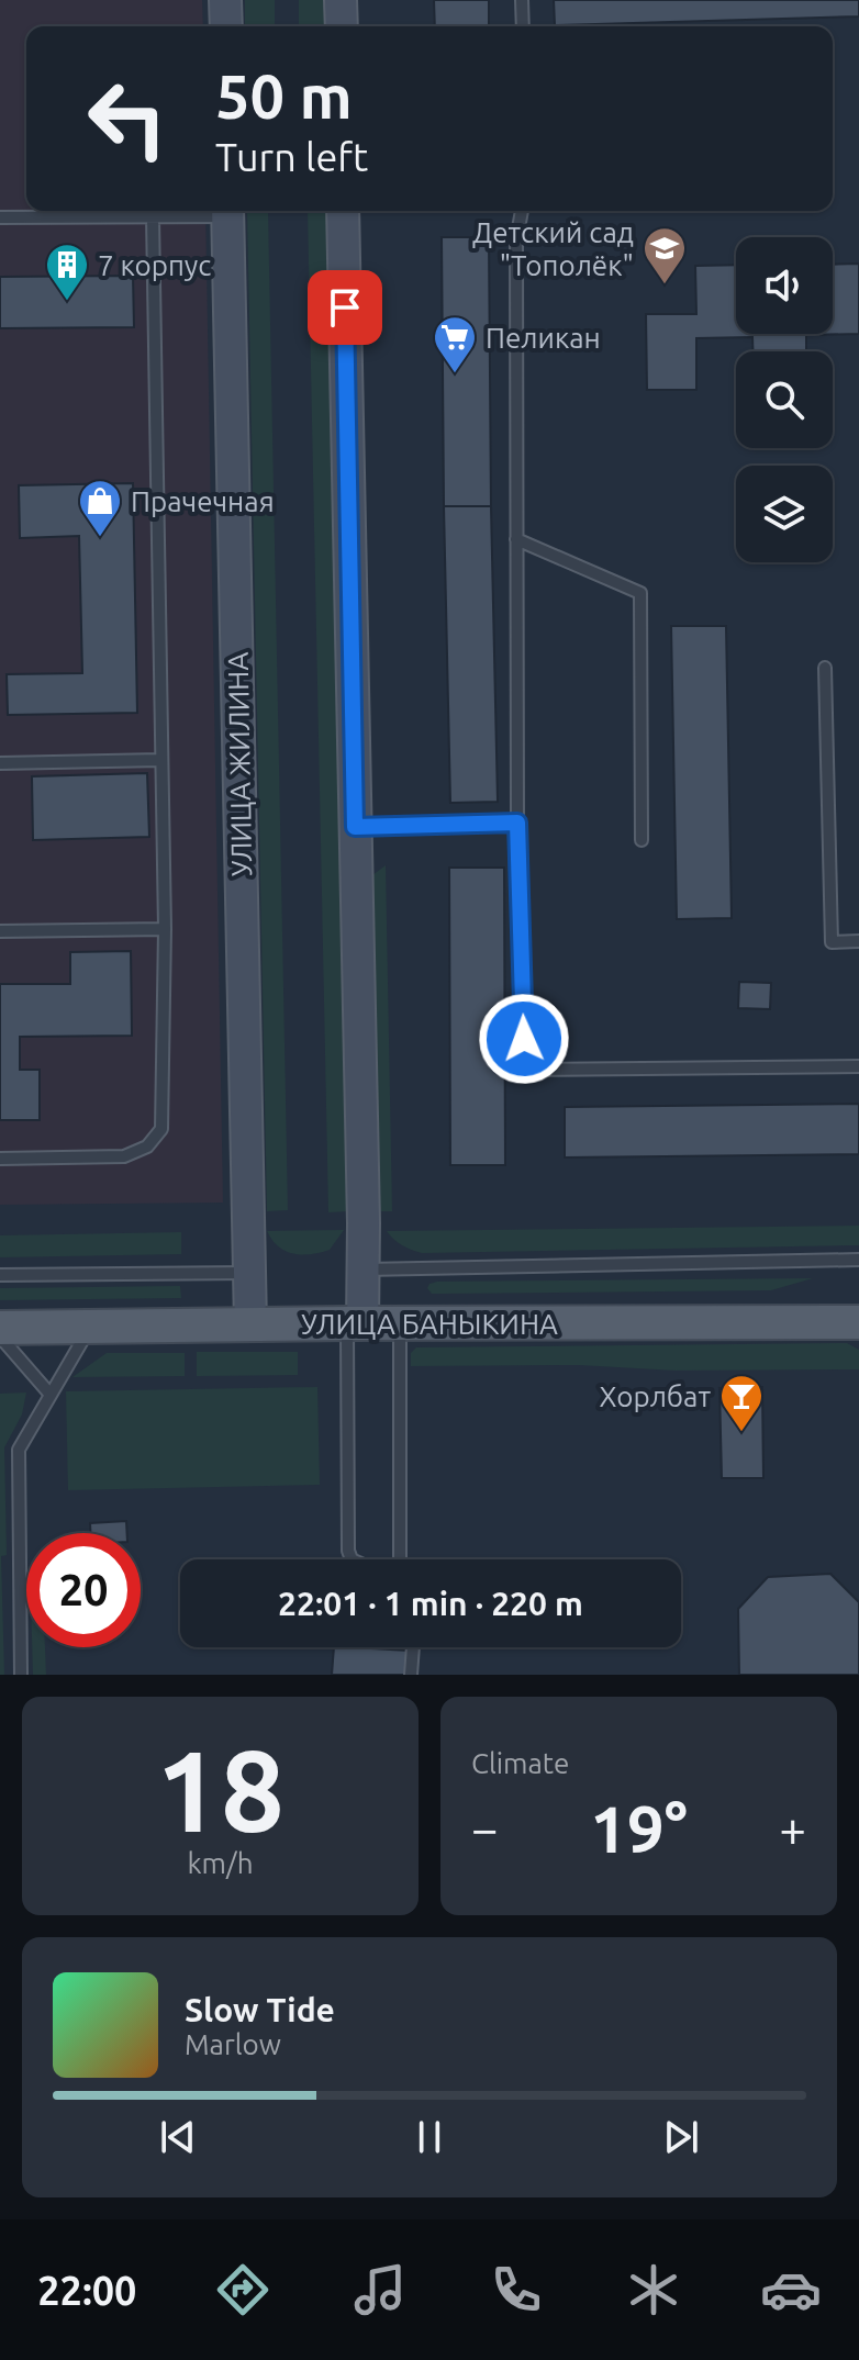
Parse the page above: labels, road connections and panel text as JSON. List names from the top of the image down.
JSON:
{
  "streets": {
    "main road": ["УЛИЦА ЖИЛИНА", "УЛИЦА БАНЫКИНА"]
  },
  "crossings": [
    ["УЛИЦА ЖИЛИНА", "УЛИЦА БАНЫКИНА"]
  ],
  "places": {
    "school or university": ["Детский сад \"Тополёк\""],
    "building": ["7 корпус"],
    "supermarket": ["Пеликан"],
    "shop": ["Прачечная"],
    "bar": ["Хорлбат"]
  },
  "page": {
    "turn": ["50 m", "Turn left"],
    "limit": "20",
    "trip": "22:01 · 1 min · 220 m",
    "tile": [
      ["18", "km/h"],
      "Climate"
    ],
    "heat": ["−", "19°", "+"],
    "song": ["Slow Tide", "Marlow"],
    "tabs": "22:00"
  }
}
